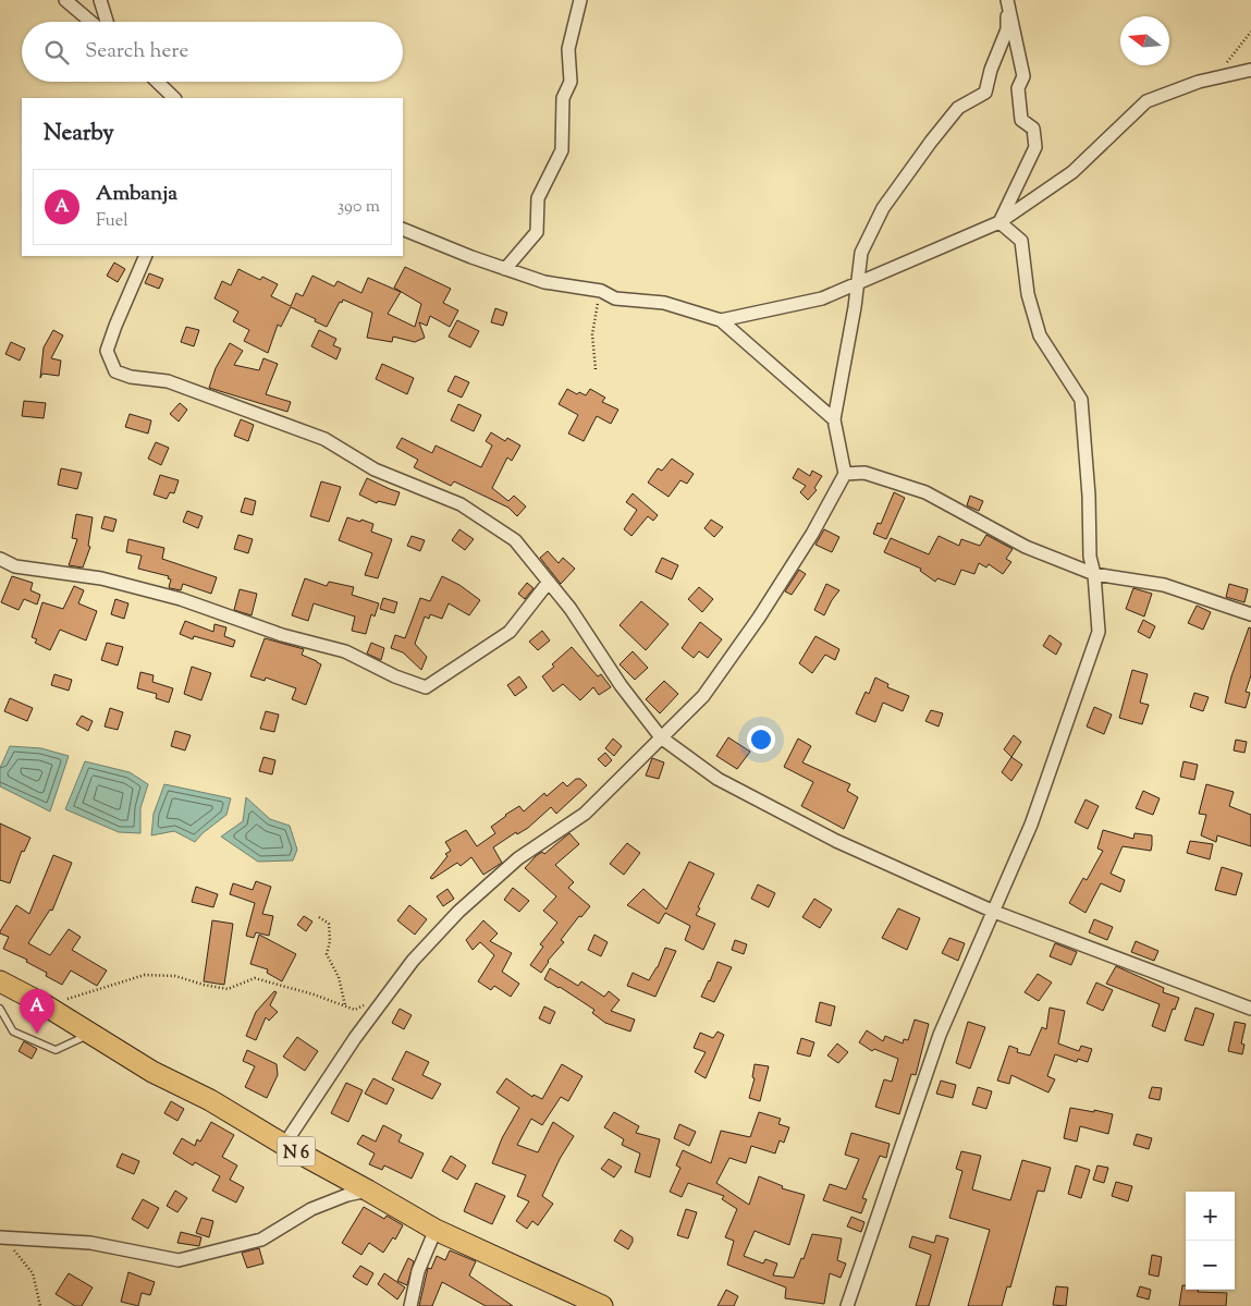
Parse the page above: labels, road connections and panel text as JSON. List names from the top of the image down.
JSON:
{
  "streets": {
    "main road": ["N 6"]
  },
  "north": "left",
  "page": {
    "search": "Search here",
    "heading": "Nearby",
    "list": [
      {
        "mark": "A",
        "name": "Ambanja",
        "note": "Fuel",
        "value": "390 m"
      }
    ],
    "pins": "A",
    "map_buttons": ["+", "−"]
  }
}
